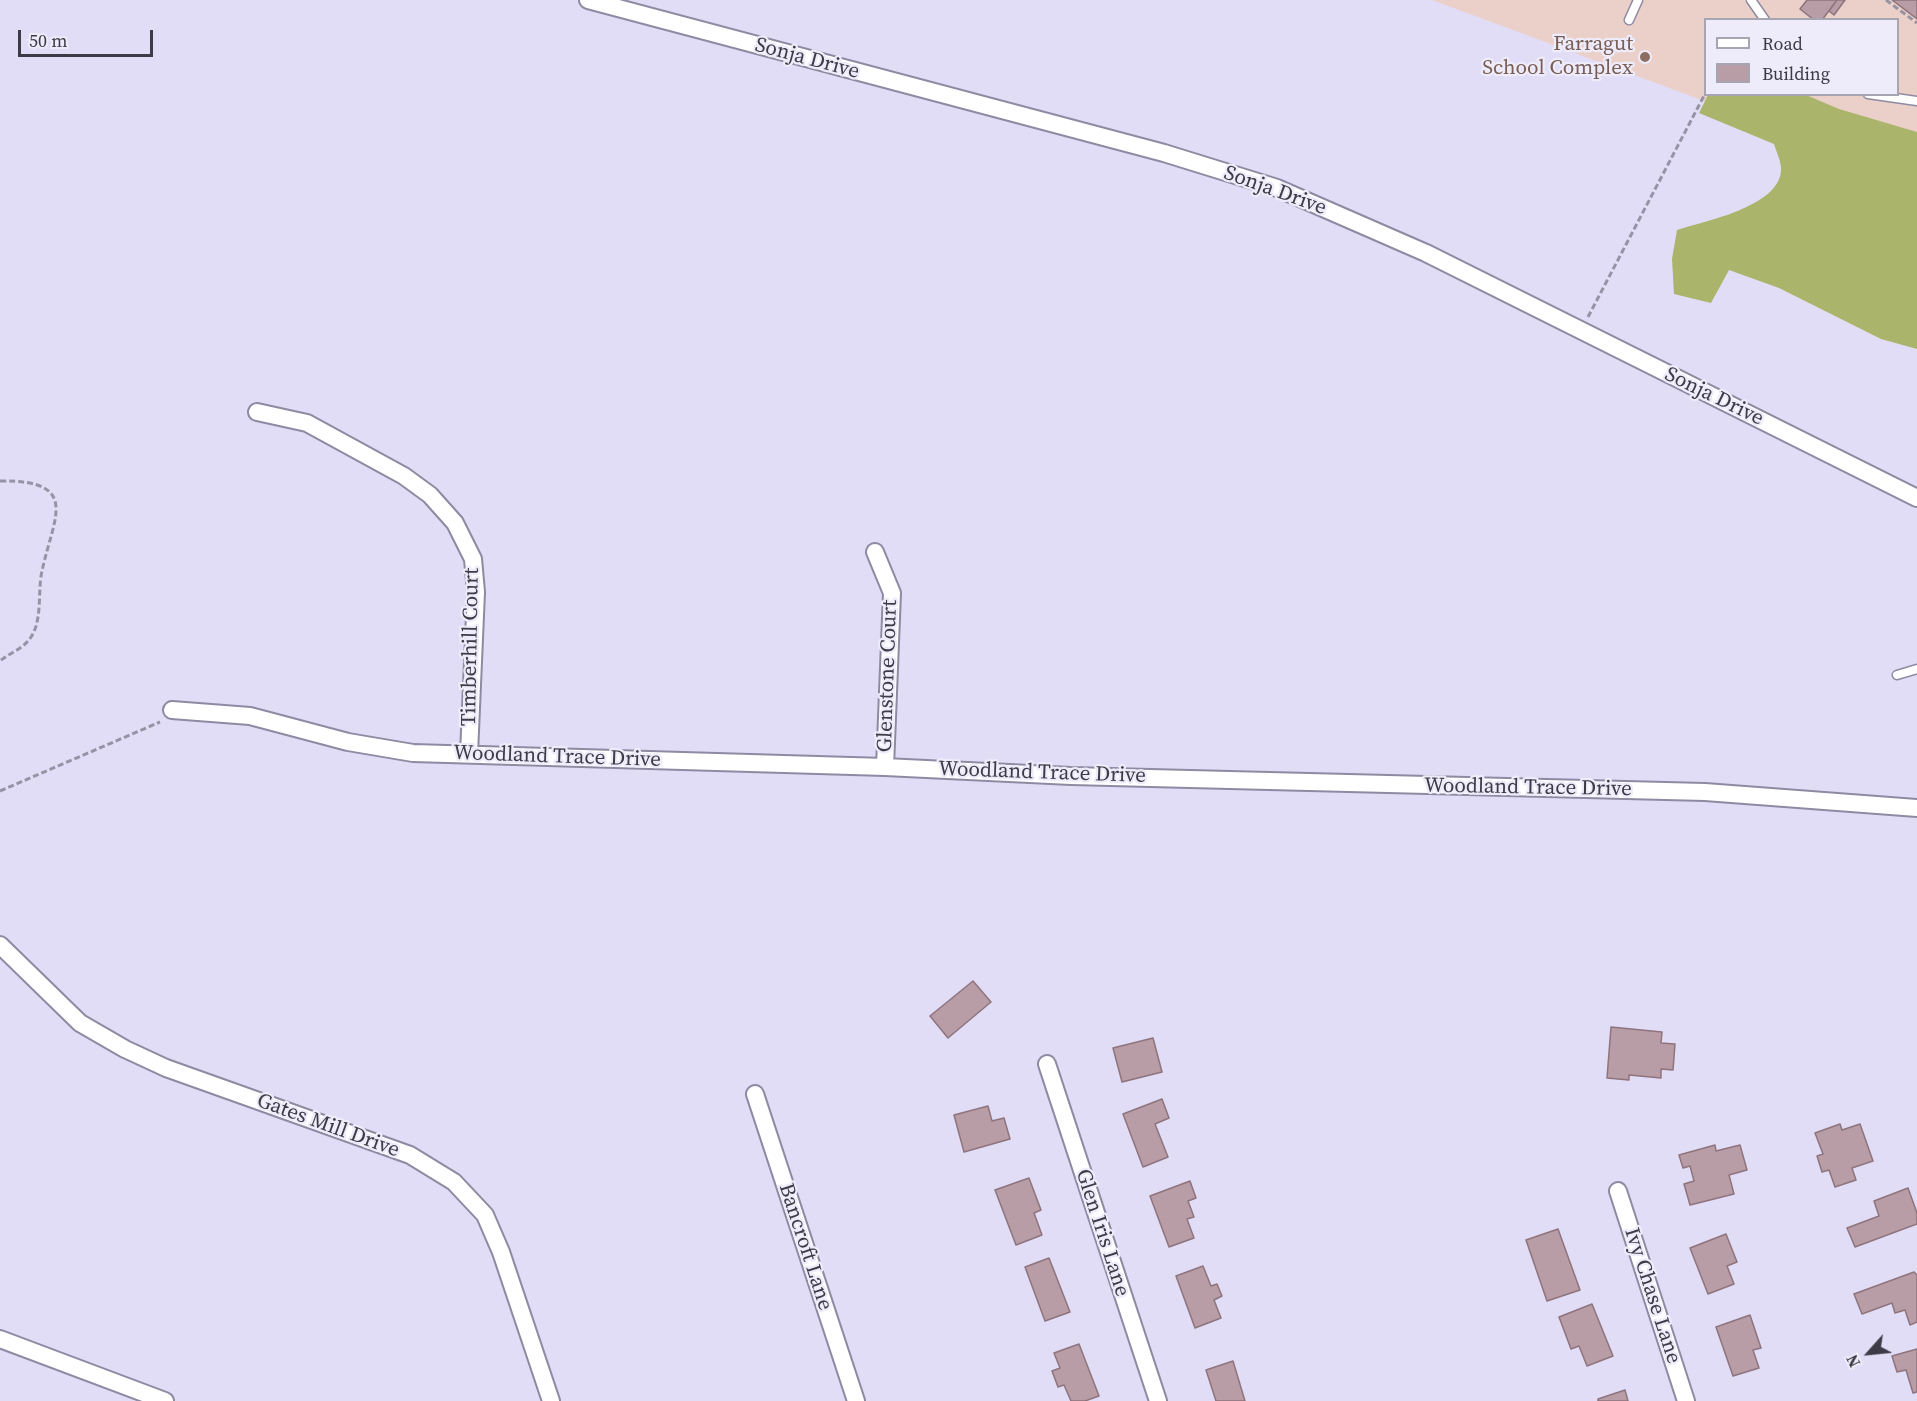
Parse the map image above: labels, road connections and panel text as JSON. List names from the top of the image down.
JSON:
{
  "streets": {
    "street": [
      "Sonja Drive",
      "Timberhill Court",
      "Glenstone Court",
      "Woodland Trace Drive",
      "Gates Mill Drive",
      "Glen Iris Lane",
      "Bancroft Lane",
      "Ivy Chase Lane"
    ]
  },
  "crossings": [
    ["Timberhill Court", "Woodland Trace Drive"],
    ["Glenstone Court", "Woodland Trace Drive"]
  ],
  "places": ["Farragut School Complex"],
  "legend": ["Road", "Building"],
  "scale_bar": "50 m",
  "north": "bottom left"
}
